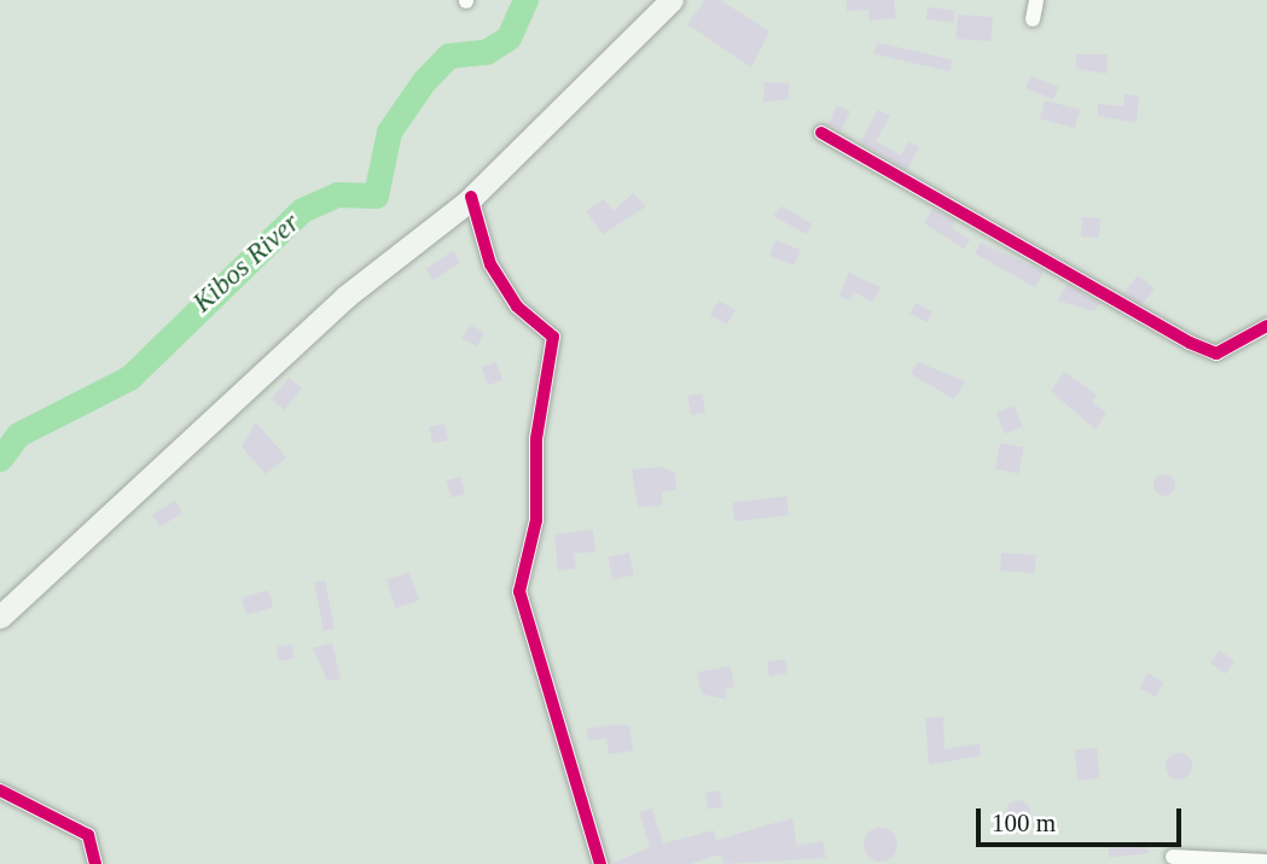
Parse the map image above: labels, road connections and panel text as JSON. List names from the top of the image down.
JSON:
{
  "water": ["Kibos River"],
  "scale_bar": "100 m"
}
